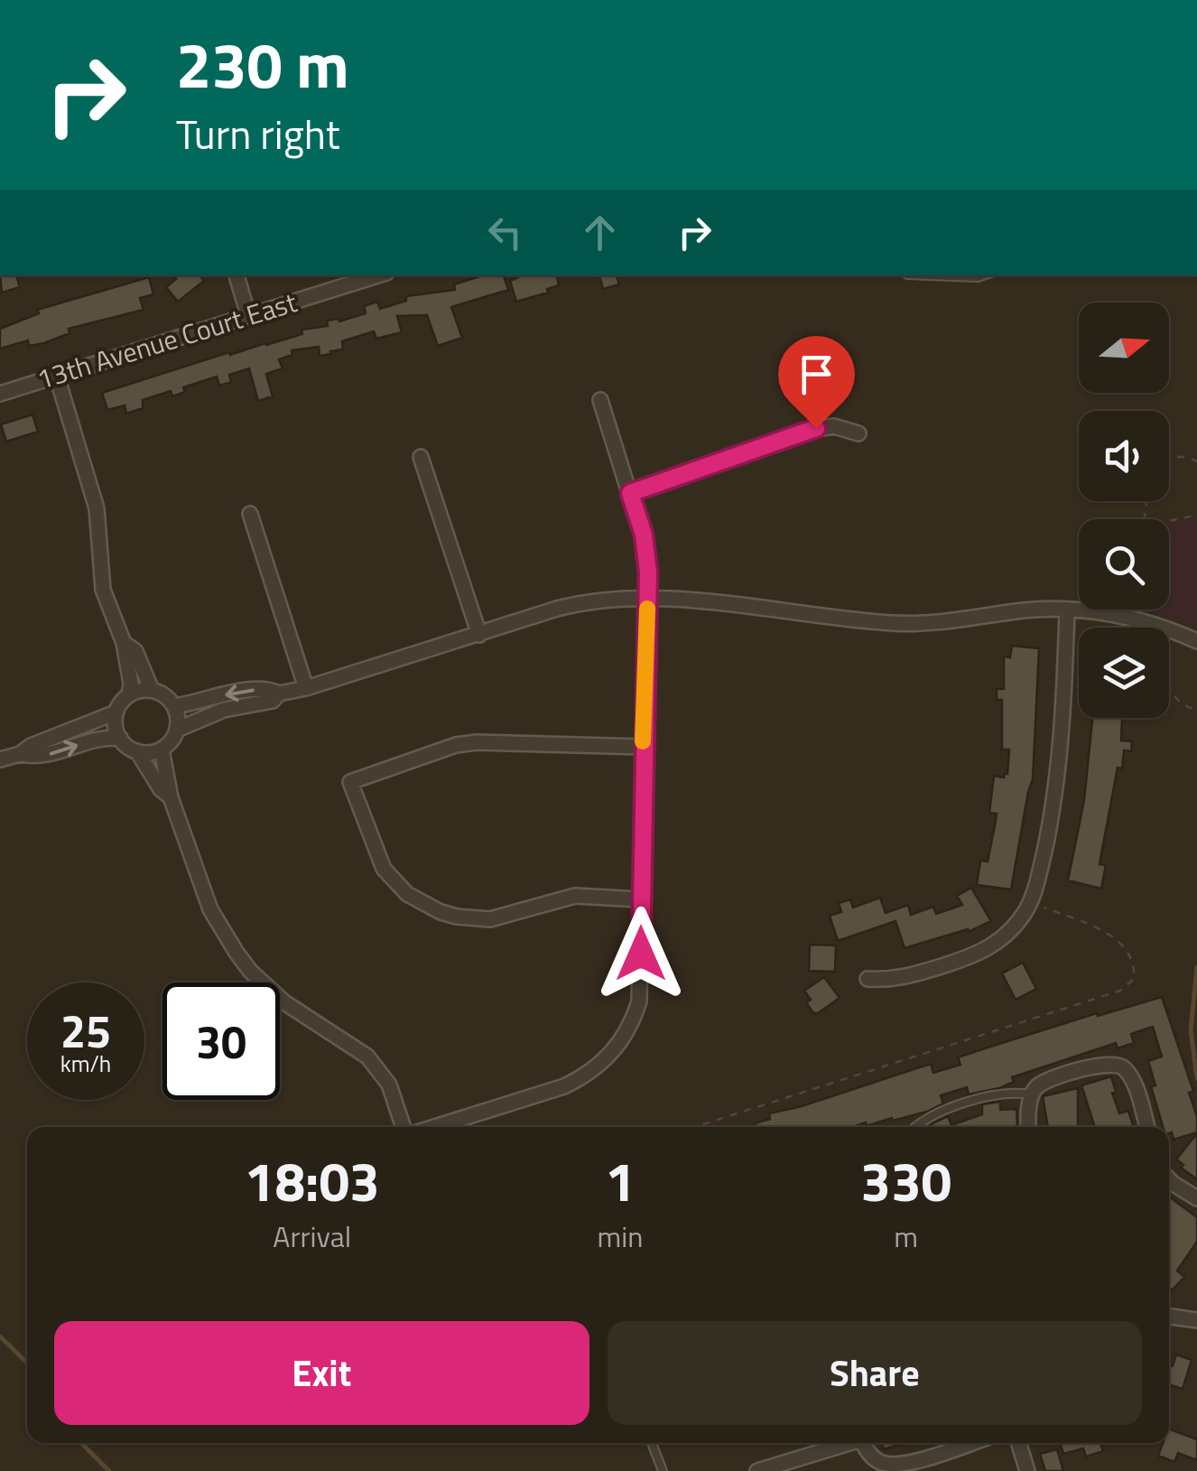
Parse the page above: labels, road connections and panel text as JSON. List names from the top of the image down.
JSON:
{
  "streets": {
    "street": ["13th Avenue Court East"]
  },
  "north": "right",
  "page": {
    "turn": ["230 m", "Turn right"],
    "speed": "25 km/h",
    "limit": "30",
    "eta": [
      "18:03",
      "Arrival",
      "1",
      "min",
      "330",
      "m"
    ],
    "buttons": ["Exit", "Share"]
  }
}
